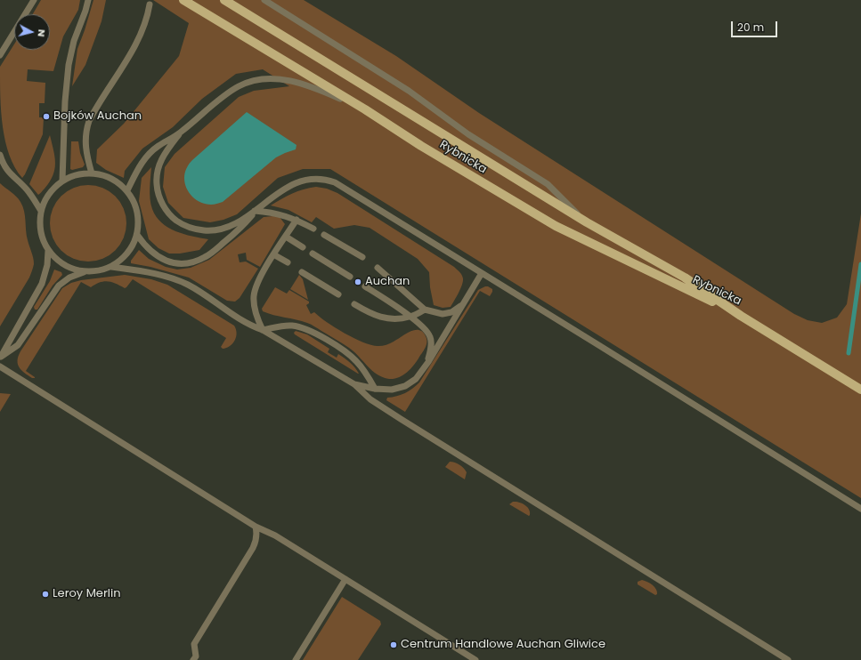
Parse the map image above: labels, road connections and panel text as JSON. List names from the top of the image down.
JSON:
{
  "streets": {
    "main road": ["Rybnicka"]
  },
  "places": [
    "Bojków Auchan",
    "Auchan",
    "Leroy Merlin",
    "Centrum Handlowe Auchan Gliwice"
  ],
  "scale_bar": "20 m",
  "north": "right"
}
